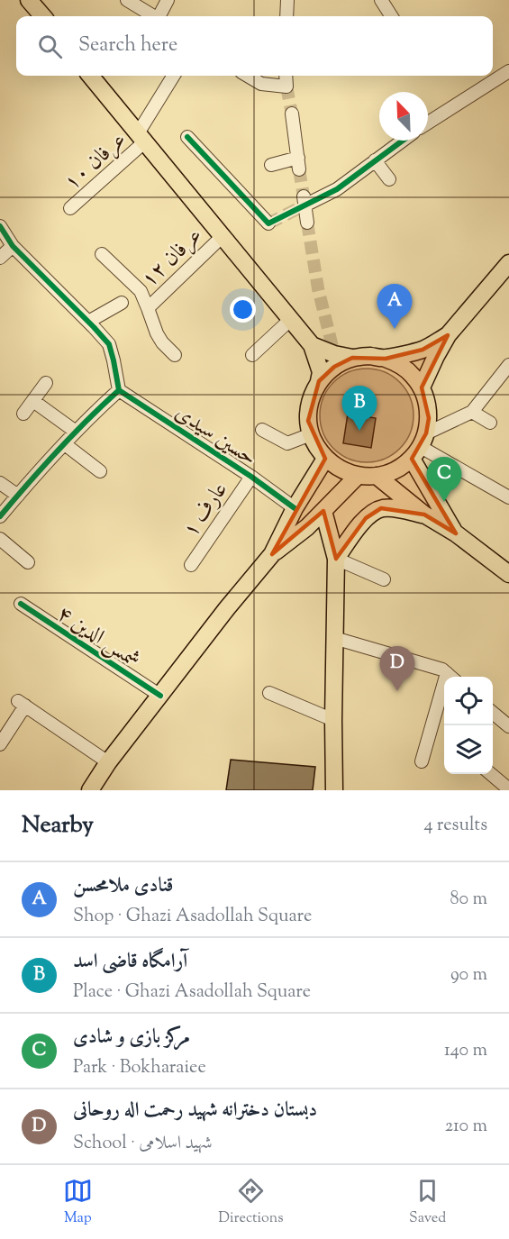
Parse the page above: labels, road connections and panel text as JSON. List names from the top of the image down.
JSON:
{
  "streets": {
    "street": [
      "عرفان ۱۰",
      "عرفان ۱۲",
      "حسین سیدی",
      "عارف ۱",
      "شمس الدین ۴"
    ]
  },
  "crossings": [
    ["حسین سیدی", "عارف ۱"]
  ],
  "north": "top left",
  "page": {
    "search": "Search here",
    "pins": [
      "A",
      "B",
      "C",
      "D"
    ],
    "heading": ["Nearby", "4 results"],
    "list": [
      {
        "mark": "A",
        "name": "قنادی ملامحسن",
        "note": "Shop · Ghazi Asadollah Square",
        "value": "80 m"
      },
      {
        "mark": "B",
        "name": "آرامگاه قاضی اسد",
        "note": "Place · Ghazi Asadollah Square",
        "value": "90 m"
      },
      {
        "mark": "C",
        "name": "مرکز بازی و شادی",
        "note": "Park · Bokharaiee",
        "value": "140 m"
      },
      {
        "mark": "D",
        "name": "دبستان دخترانه شهید رحمت اله روحانی",
        "note": "School · شهید اسلامی",
        "value": "210 m"
      }
    ],
    "nav": ["Map", "Directions", "Saved"]
  }
}
